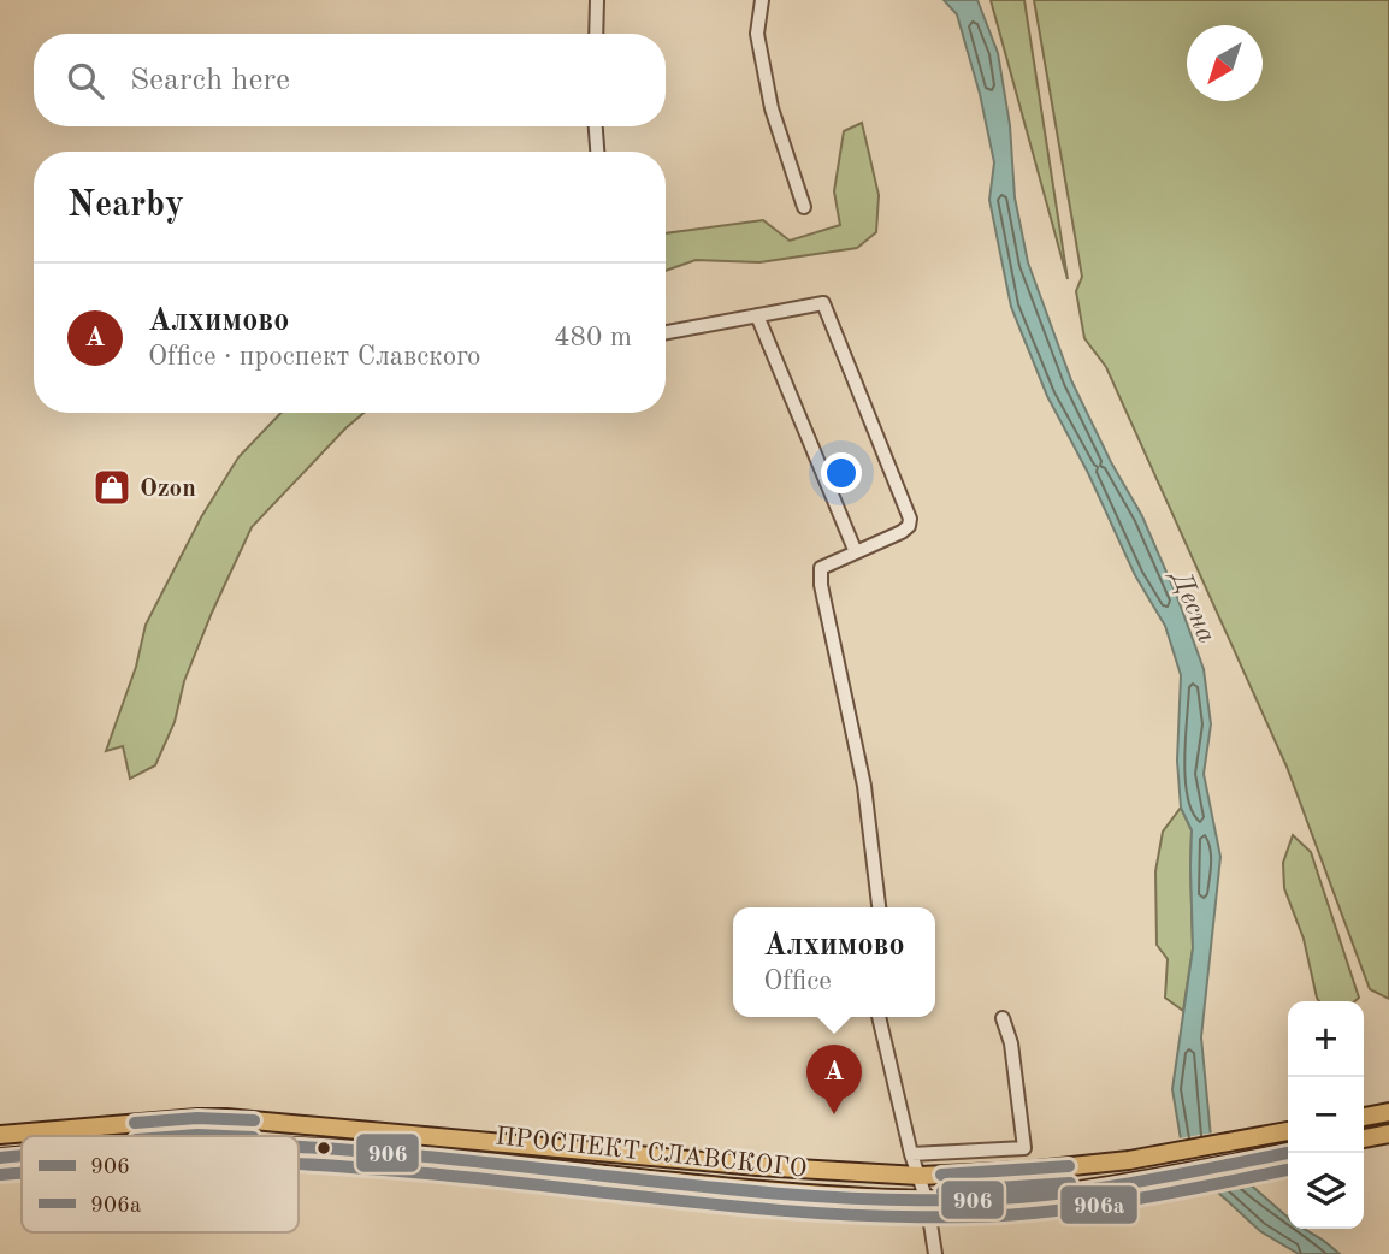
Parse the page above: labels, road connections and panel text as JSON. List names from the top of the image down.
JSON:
{
  "streets": {
    "main road": ["ПРОСПЕКТ СЛАВСКОГО"]
  },
  "water": ["Десна"],
  "places": {
    "shop": ["Ozon"]
  },
  "lines": ["transit line 906", "transit line 906а"],
  "legend": ["906", "906а"],
  "north": "bottom left",
  "page": {
    "search": "Search here",
    "heading": "Nearby",
    "list": [
      {
        "mark": "A",
        "name": "Алхимово",
        "note": "Office · проспект Славского",
        "value": "480 m"
      }
    ],
    "popup": ["Алхимово", "Office"],
    "map_buttons": ["+", "−"],
    "pins": "A"
  }
}
